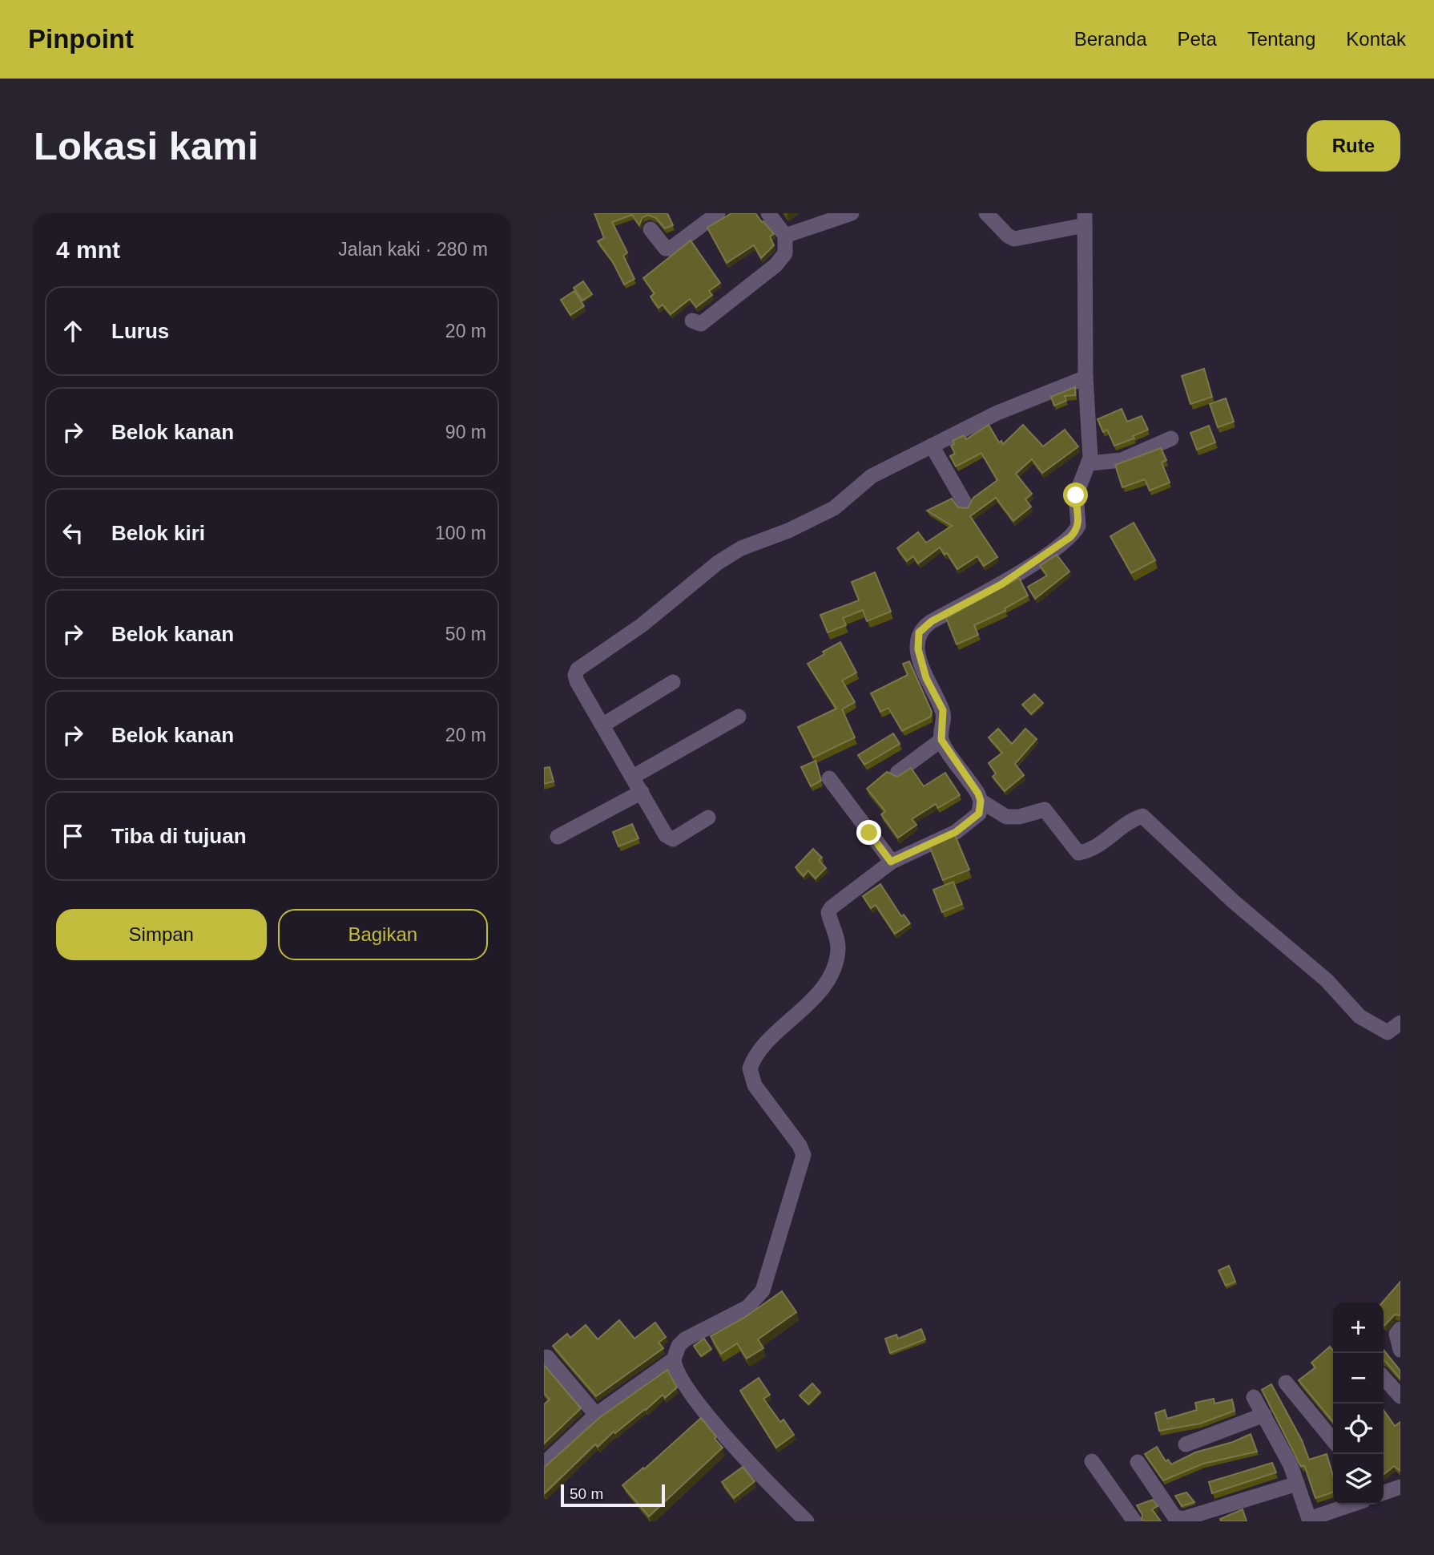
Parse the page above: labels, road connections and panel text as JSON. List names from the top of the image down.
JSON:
{
  "scale_bar": "50 m",
  "page": {
    "header": "Pinpoint",
    "nav": [
      "Beranda",
      "Peta",
      "Tentang",
      "Kontak"
    ],
    "buttons": [
      "Rute",
      ["Simpan", "Bagikan"]
    ],
    "title": "Lokasi kami",
    "heading": ["4 mnt", "Jalan kaki · 280 m"],
    "list": [
      ["Lurus", "20 m"],
      ["Belok kanan", "90 m"],
      ["Belok kiri", "100 m"],
      ["Belok kanan", "50 m"],
      ["Belok kanan", "20 m"],
      "Tiba di tujuan"
    ],
    "map_buttons": ["+", "−"],
    "scale": "50 m"
  }
}
